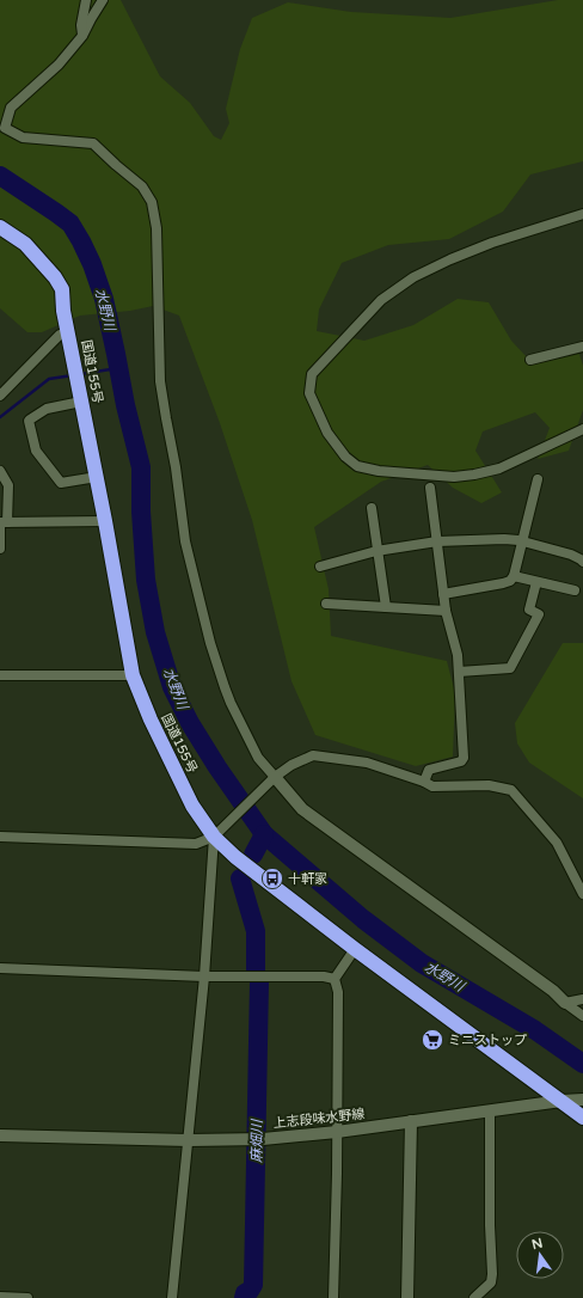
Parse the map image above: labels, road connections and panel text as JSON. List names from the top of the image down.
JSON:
{
  "streets": {
    "highway": ["国道155号"],
    "street": ["上志段味水野線"]
  },
  "crossings": [
    ["国道155号", "上志段味水野線"]
  ],
  "water": ["水野川", "麻畑川"],
  "places": {
    "bus stop": ["十軒家"],
    "supermarket": ["ミニストップ"]
  },
  "north": "top"
}
